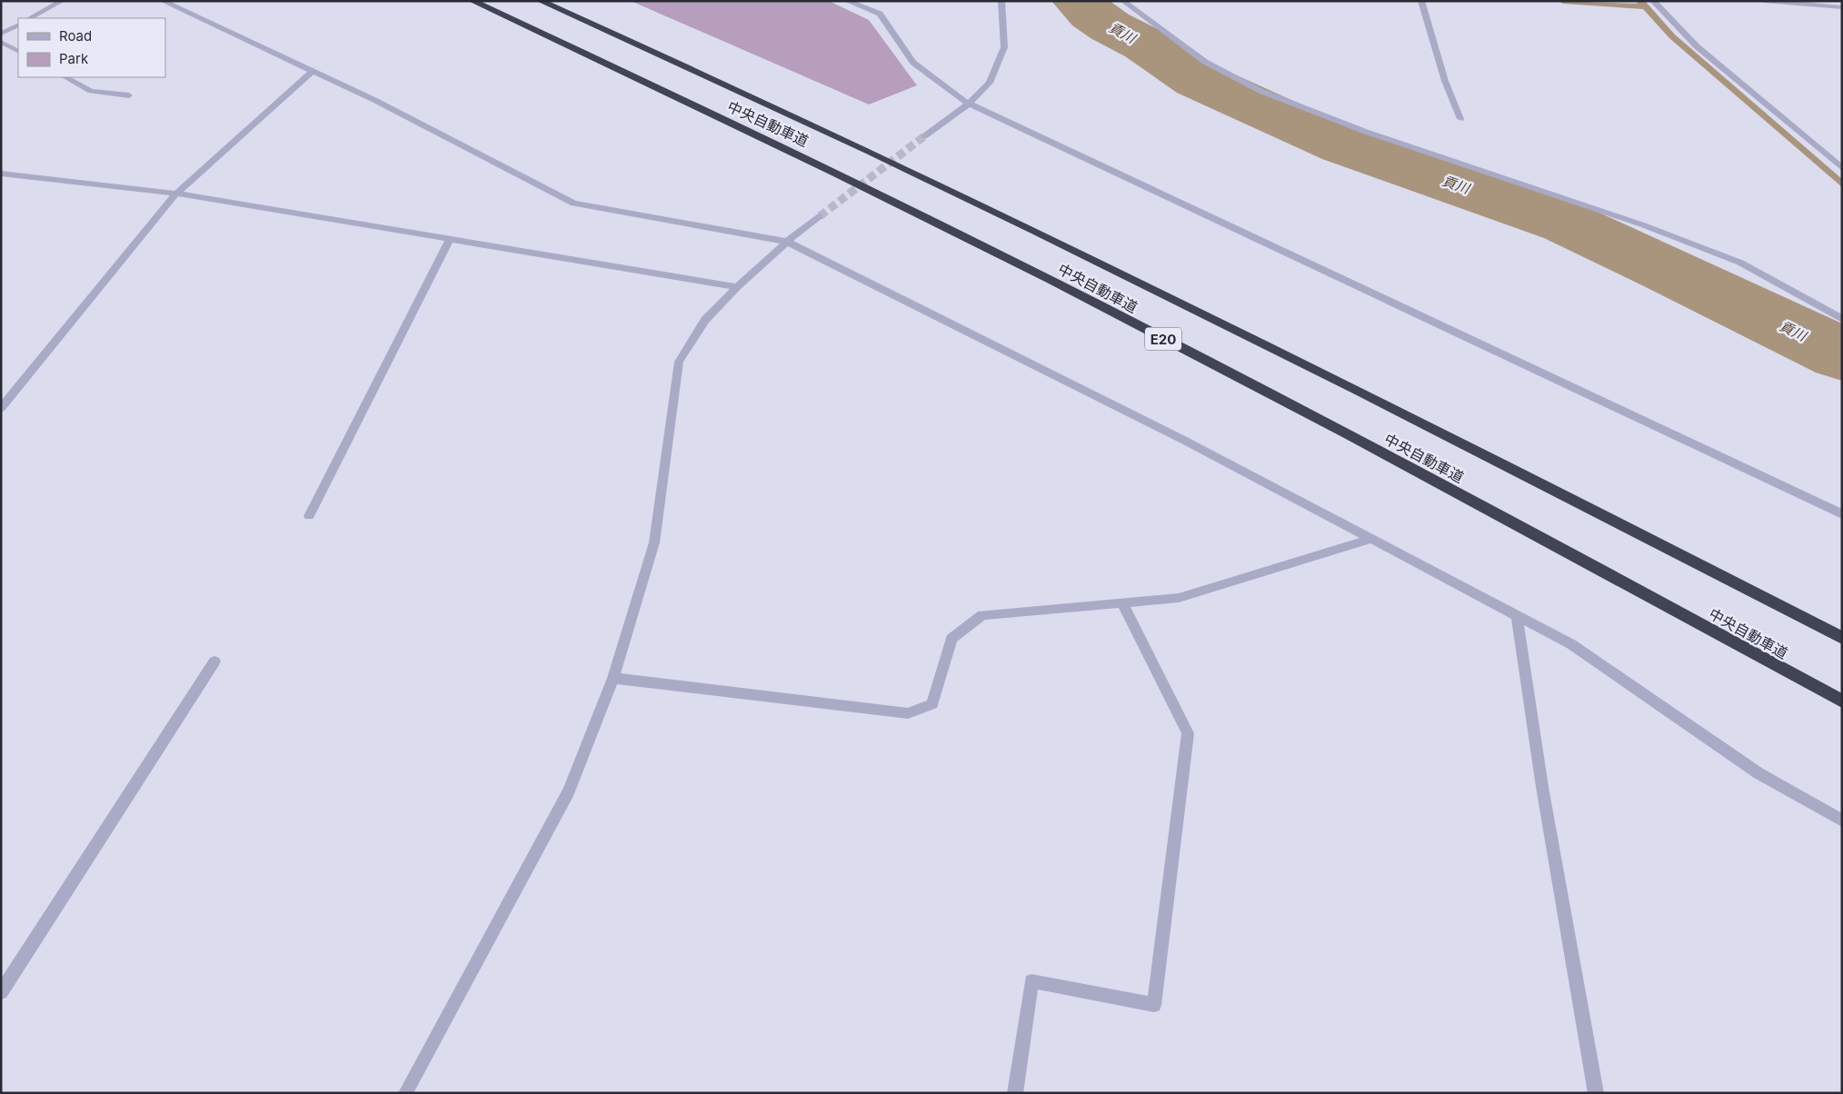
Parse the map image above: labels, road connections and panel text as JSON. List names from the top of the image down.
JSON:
{
  "streets": {
    "highway": ["中央自動車道", "E20"]
  },
  "water": ["貢川"],
  "legend": ["Road", "Park"]
}
